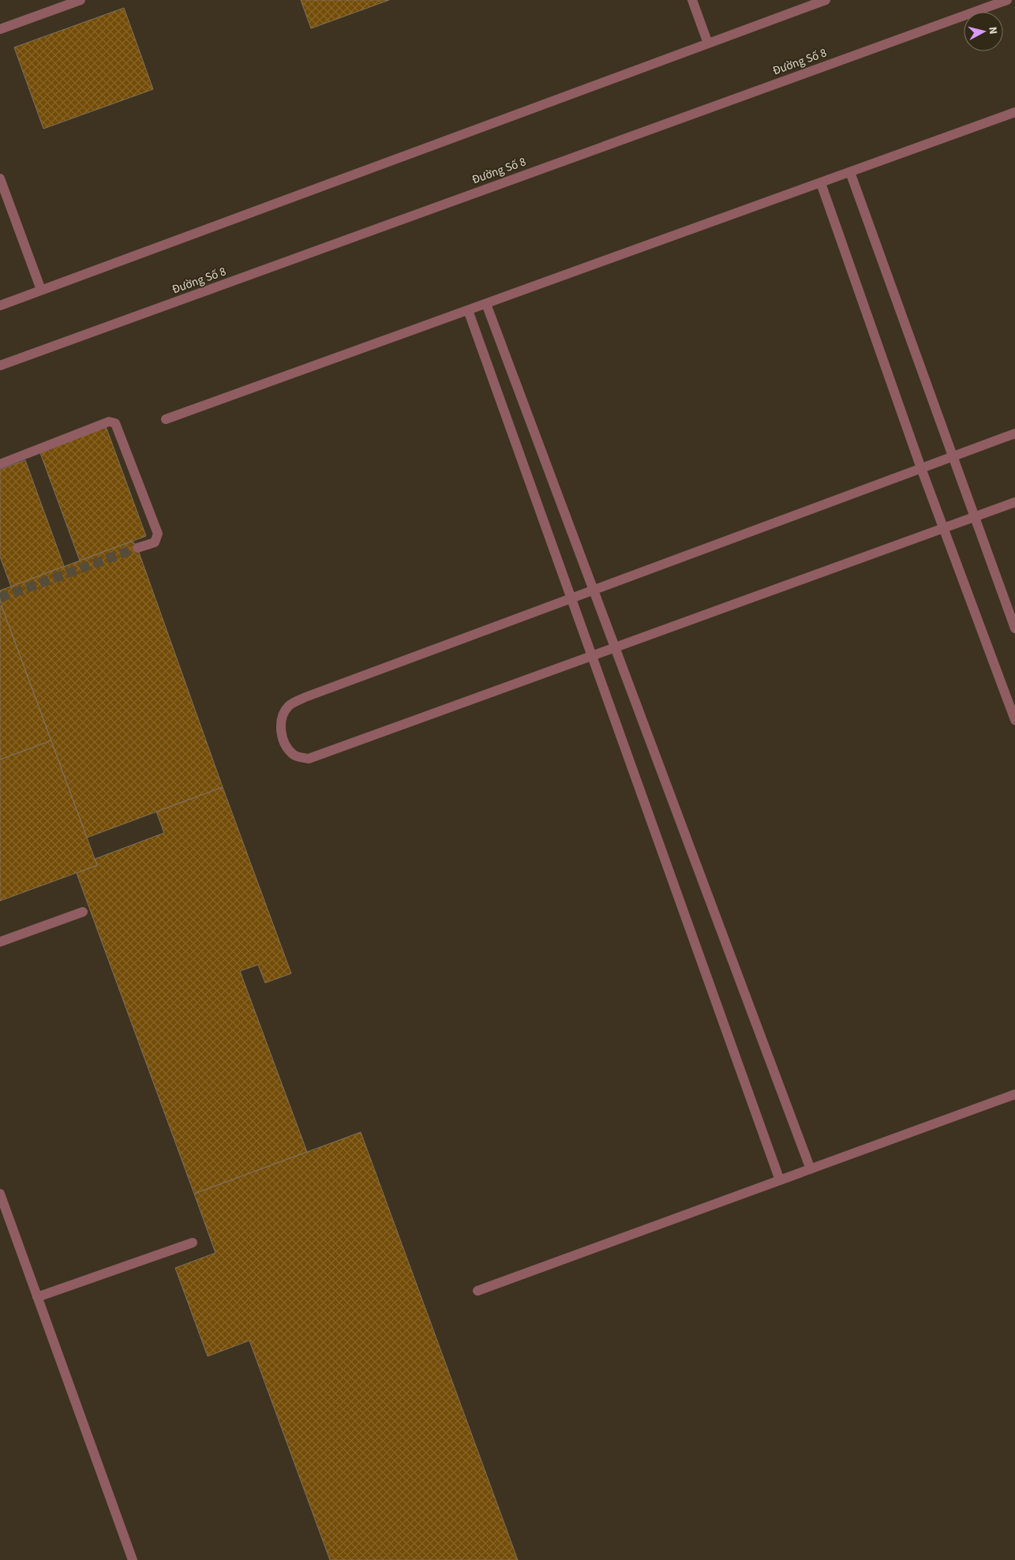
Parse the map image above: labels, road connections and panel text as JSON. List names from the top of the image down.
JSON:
{
  "streets": {
    "street": ["Đường Số 8"]
  },
  "north": "right"
}
